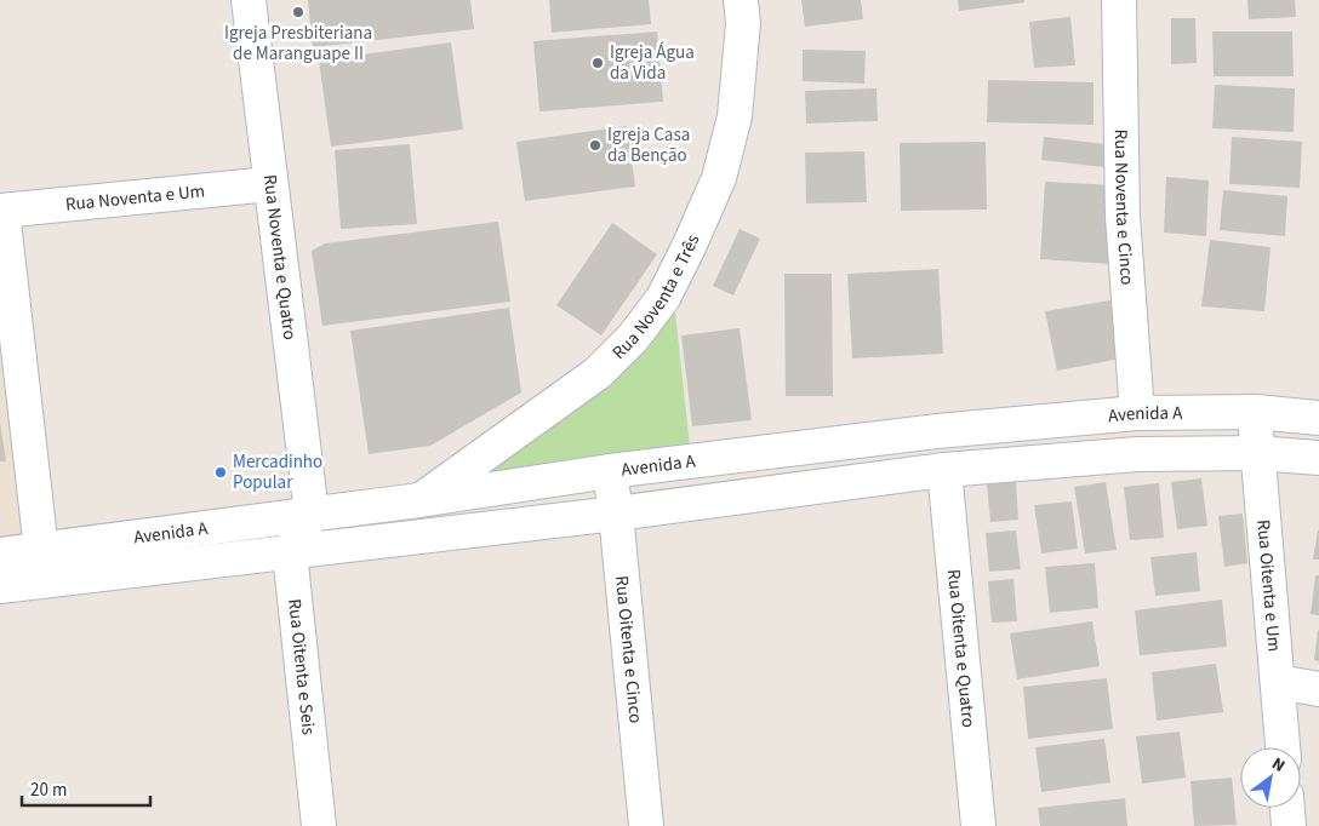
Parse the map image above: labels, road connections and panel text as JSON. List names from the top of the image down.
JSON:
{
  "streets": {
    "street": [
      "Rua Noventa e Um",
      "Rua Noventa e Cinco",
      "Rua Noventa e Quatro",
      "Rua Noventa e Três",
      "Avenida A",
      "Rua Oitenta e Um",
      "Rua Oitenta e Cinco",
      "Rua Oitenta e Quatro",
      "Rua Oitenta e Seis"
    ]
  },
  "crossings": [
    ["Rua Noventa e Um", "Rua Noventa e Quatro"],
    ["Rua Noventa e Cinco", "Avenida A"],
    ["Rua Noventa e Quatro", "Avenida A"],
    ["Rua Noventa e Três", "Avenida A"],
    ["Avenida A", "Rua Oitenta e Um"],
    ["Avenida A", "Rua Oitenta e Cinco"],
    ["Avenida A", "Rua Oitenta e Quatro"],
    ["Avenida A", "Rua Oitenta e Seis"]
  ],
  "places": [
    "Igreja Presbiteriana de Maranguape II",
    "Igreja Água da Vida",
    "Igreja Casa da Benção",
    "Mercadinho Popular"
  ],
  "scale_bar": "20 m",
  "north": "top right"
}
